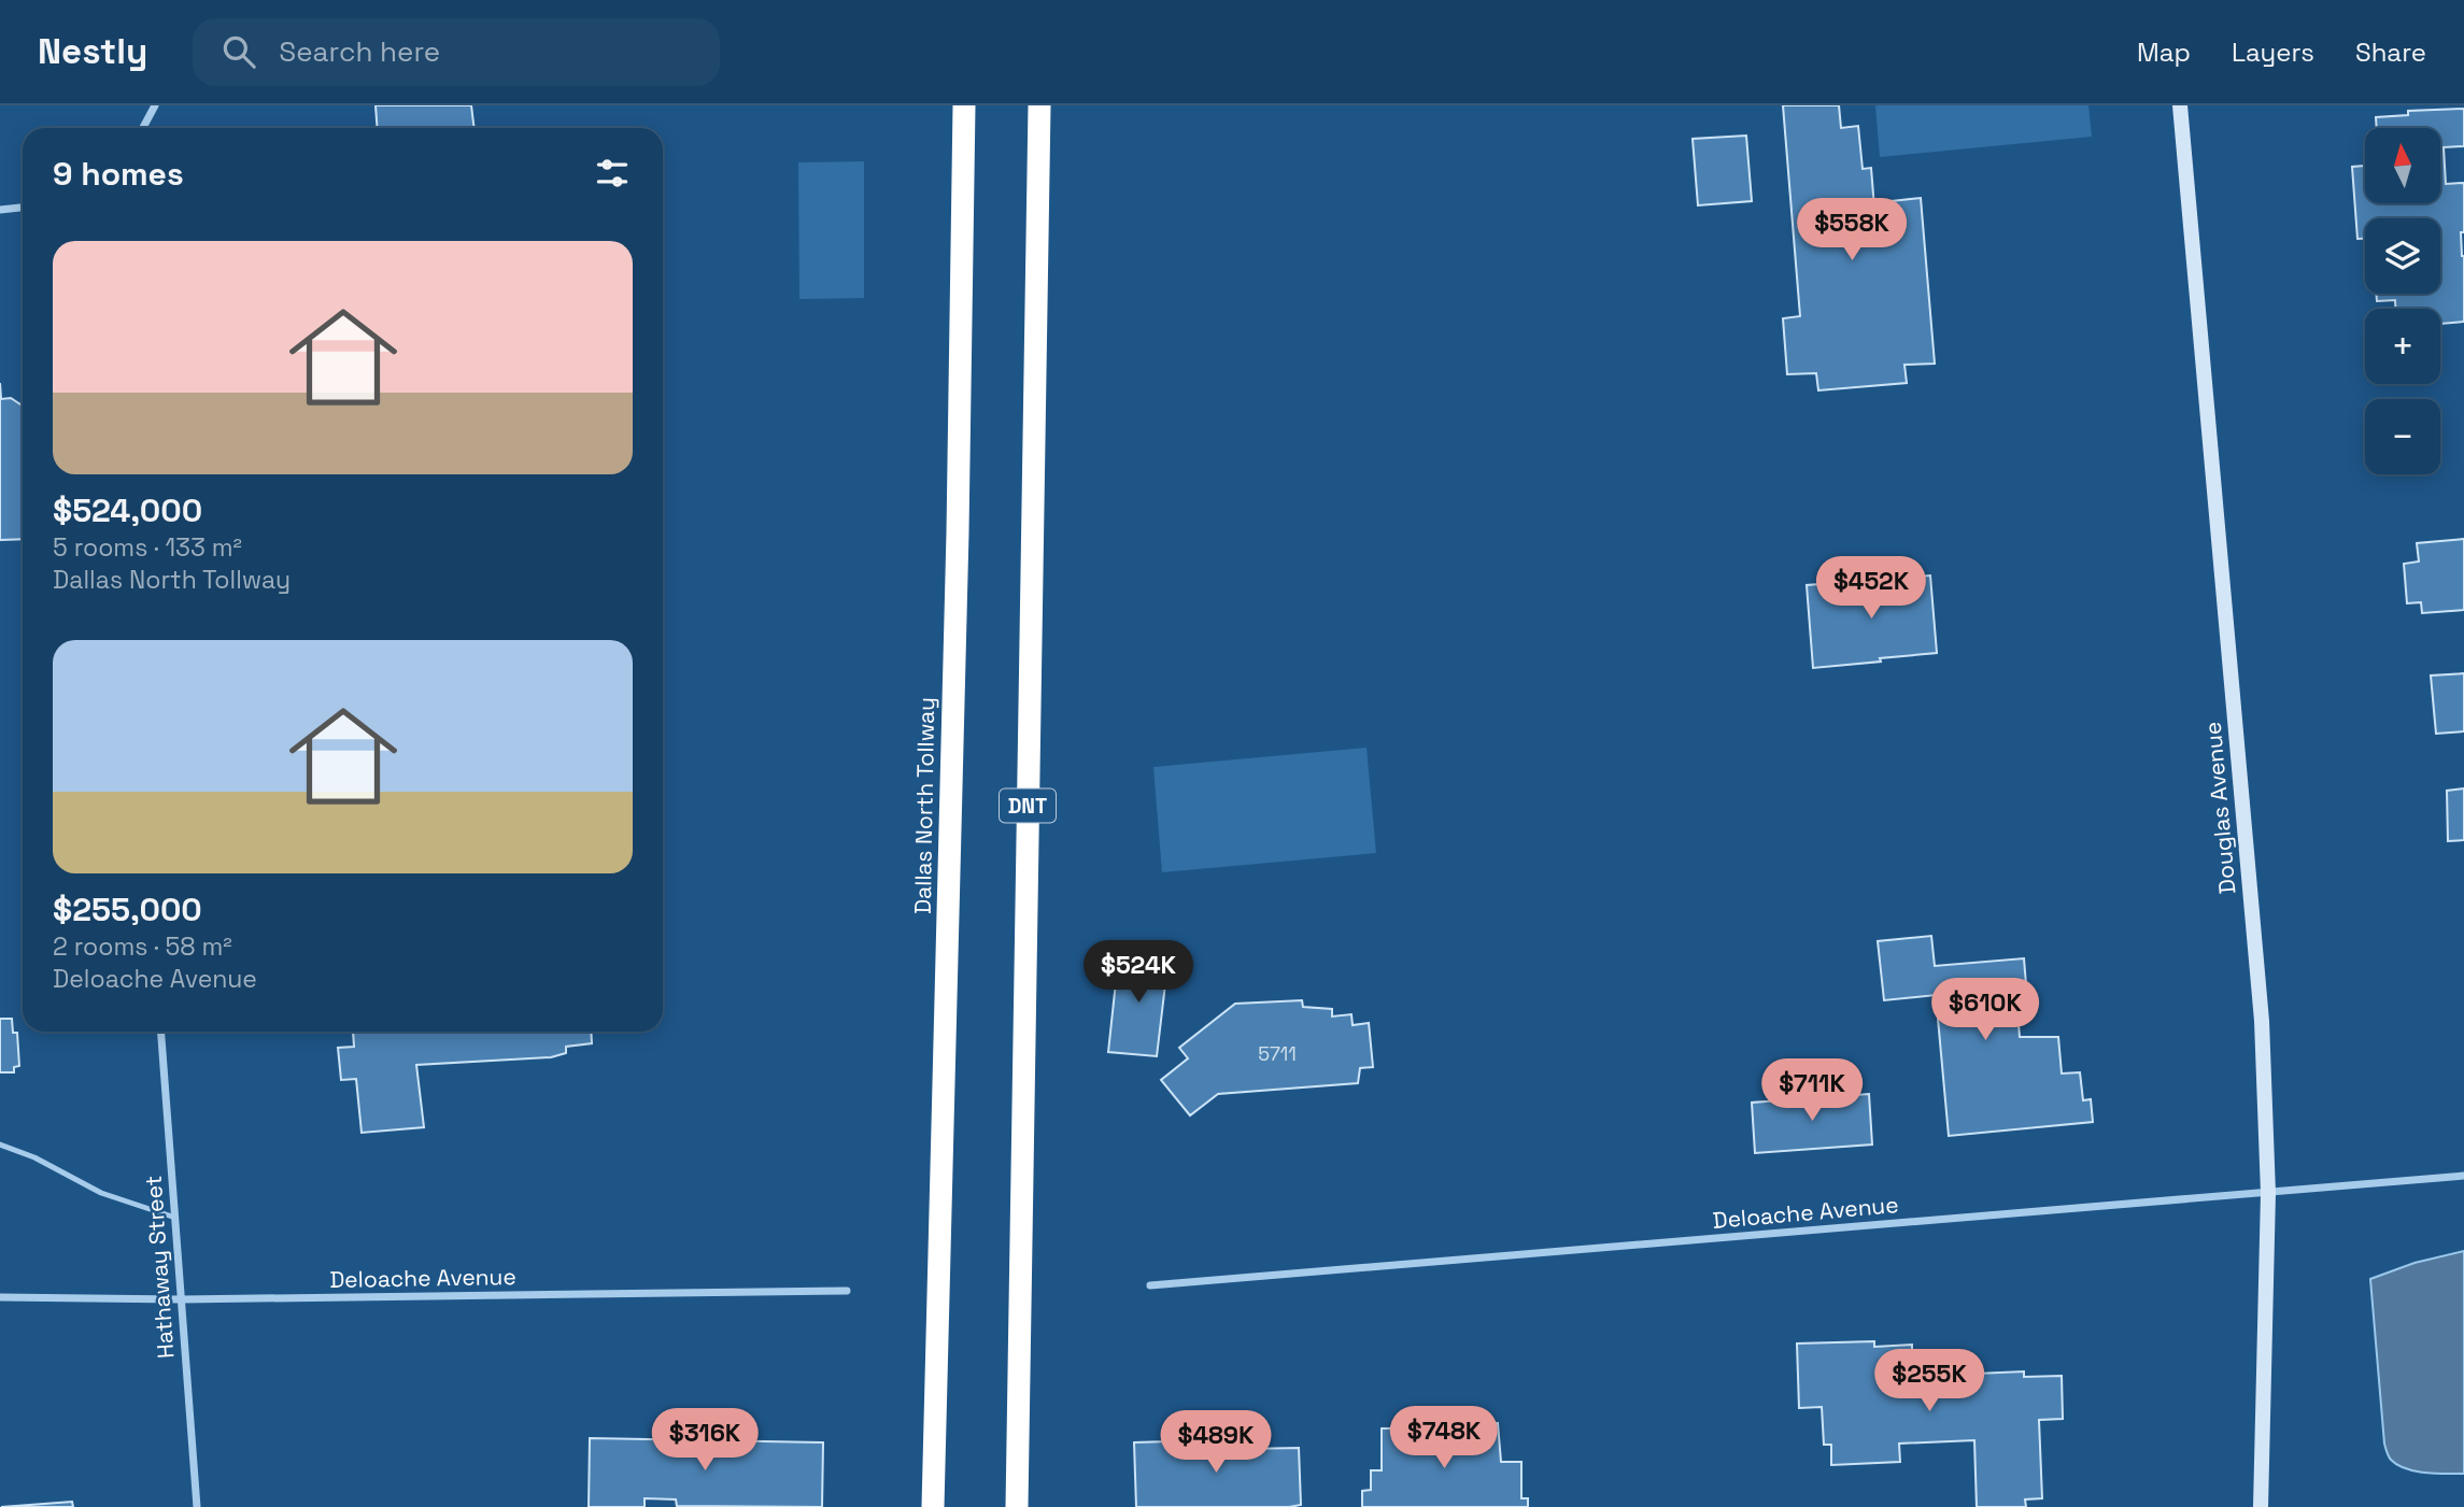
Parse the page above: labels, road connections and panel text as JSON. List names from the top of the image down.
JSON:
{
  "streets": {
    "highway": ["Dallas North Tollway", "DNT"],
    "street": ["Douglas Avenue", "Deloache Avenue", "Hathaway Street"]
  },
  "crossings": [
    ["Douglas Avenue", "Deloache Avenue"],
    ["Deloache Avenue", "Hathaway Street"]
  ],
  "house_numbers": ["5711"],
  "north": "top",
  "page": {
    "header": "Nestly",
    "search": "Search here",
    "nav": ["Map", "Layers", "Share"],
    "map_buttons": ["+", "−"],
    "heading": "9 homes",
    "price": [
      "$558K",
      "$452K",
      "$524K",
      "$610K",
      "$711K",
      "$255K",
      "$748K",
      "$316K",
      "$489K"
    ],
    "list": [
      {
        "name": "$524,000",
        "note": "5 rooms · 133 m² · Dallas North Tollway"
      },
      {
        "name": "$255,000",
        "note": "2 rooms · 58 m² · Deloache Avenue"
      }
    ]
  }
}
